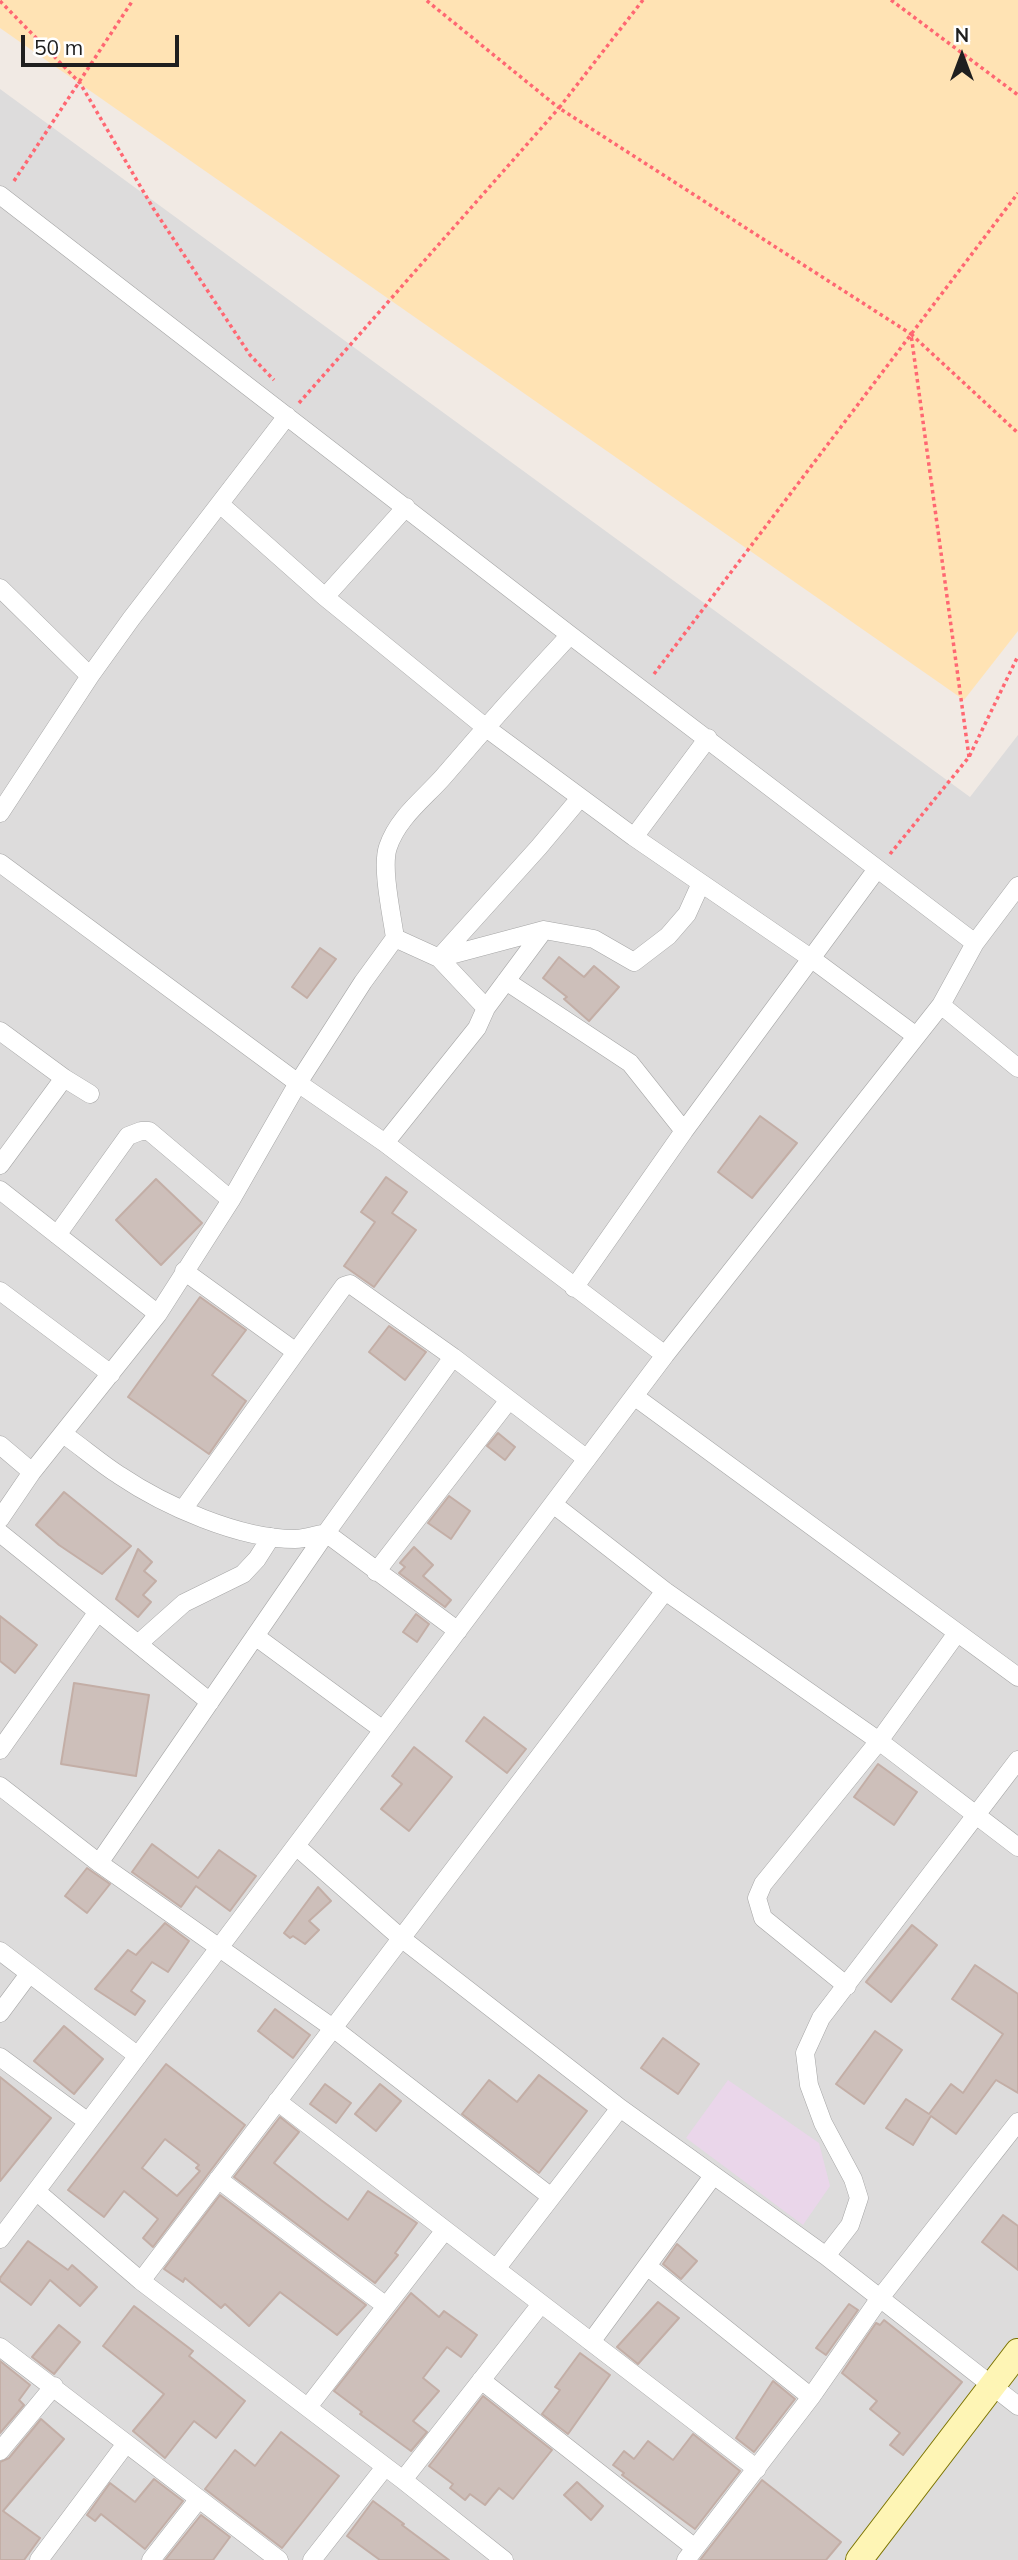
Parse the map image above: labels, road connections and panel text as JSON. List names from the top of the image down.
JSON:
{
  "scale_bar": "50 m",
  "north": "top"
}
